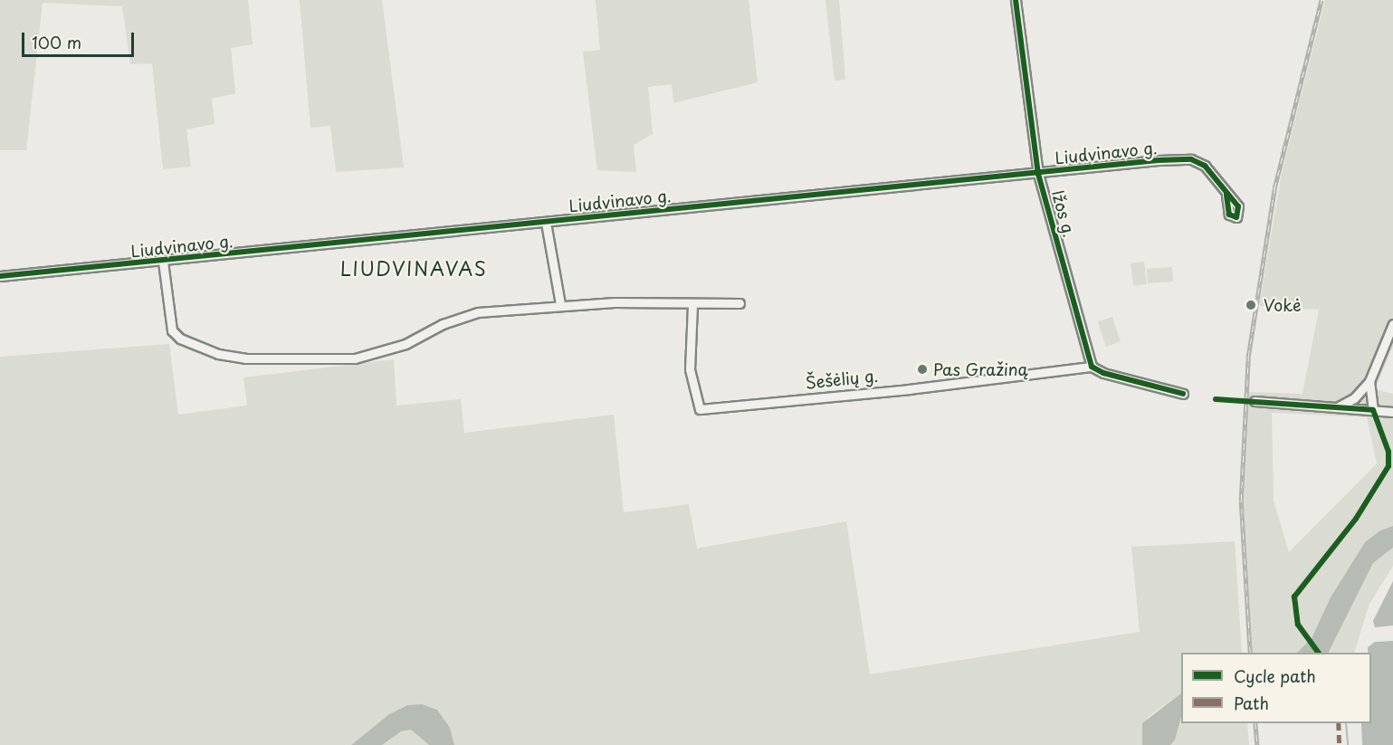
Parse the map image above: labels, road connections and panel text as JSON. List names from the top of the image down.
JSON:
{
  "streets": {
    "street": ["Liudvinavo g.", "Ižos g.", "Šešėlių g."]
  },
  "crossings": [
    ["Liudvinavo g.", "Ižos g."],
    ["Ižos g.", "Šešėlių g."]
  ],
  "districts": ["LIUDVINAVAS"],
  "places": ["Vokė", "Pas Gražiną"],
  "legend": ["Cycle path", "Path"],
  "scale_bar": "100 m"
}
